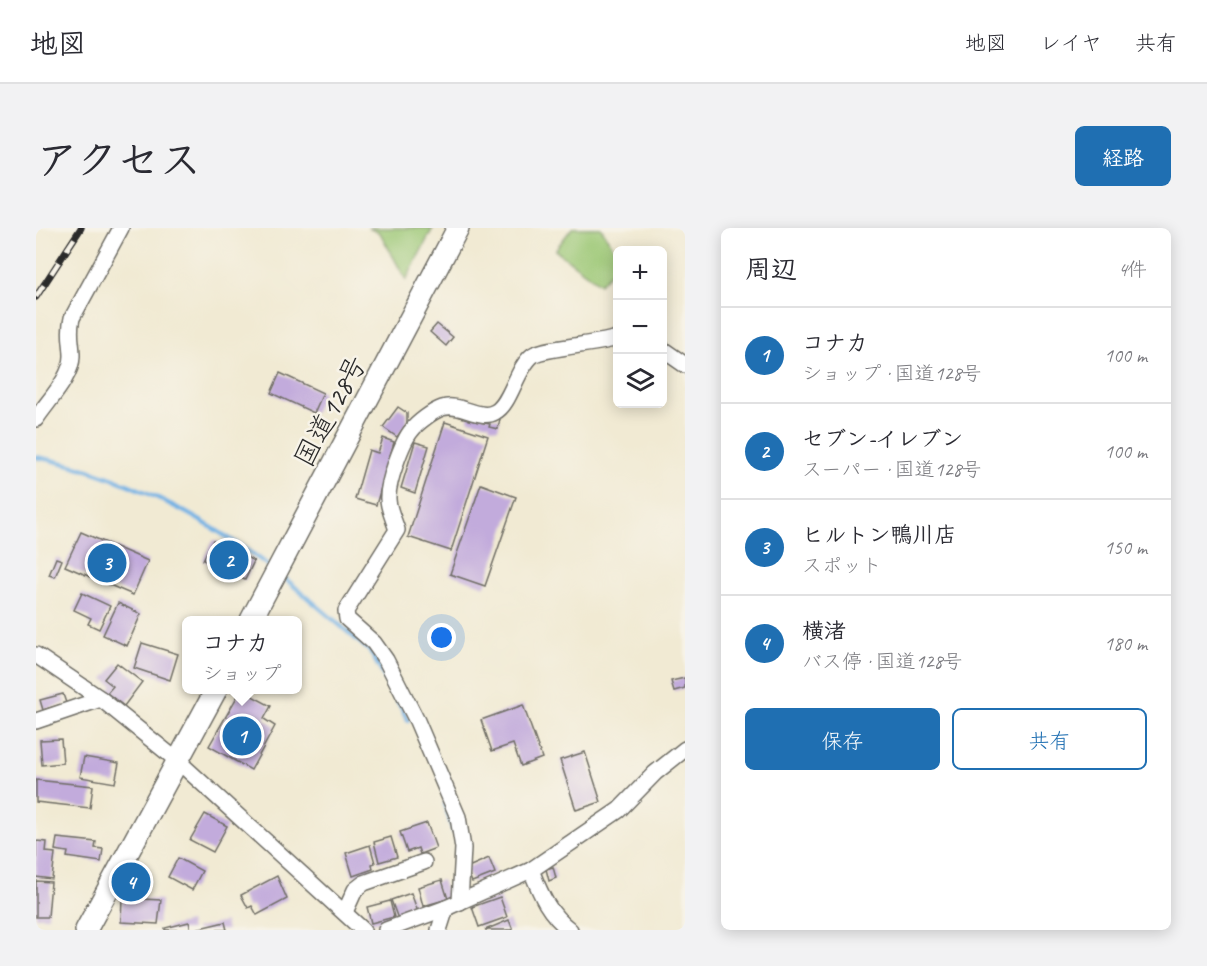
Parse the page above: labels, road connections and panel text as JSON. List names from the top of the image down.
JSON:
{
  "streets": {
    "highway": ["国道128号"]
  },
  "page": {
    "header": "地図",
    "nav": ["地図", "レイヤ", "共有"],
    "title": "アクセス",
    "buttons": [
      "経路",
      ["保存", "共有"]
    ],
    "heading": ["周辺", "4件"],
    "map_buttons": ["+", "−"],
    "list": [
      {
        "mark": "1",
        "name": "コナカ",
        "note": "ショップ · 国道128号",
        "value": "100 m"
      },
      {
        "mark": "2",
        "name": "セブン-イレブン",
        "note": "スーパー · 国道128号",
        "value": "100 m"
      },
      {
        "mark": "3",
        "name": "ヒルトン鴨川店",
        "note": "スポット",
        "value": "150 m"
      },
      {
        "mark": "4",
        "name": "横渚",
        "note": "バス停 · 国道128号",
        "value": "180 m"
      }
    ],
    "pins": [
      "2",
      "3",
      "1",
      "4"
    ],
    "popup": ["コナカ", "ショップ"]
  }
}
